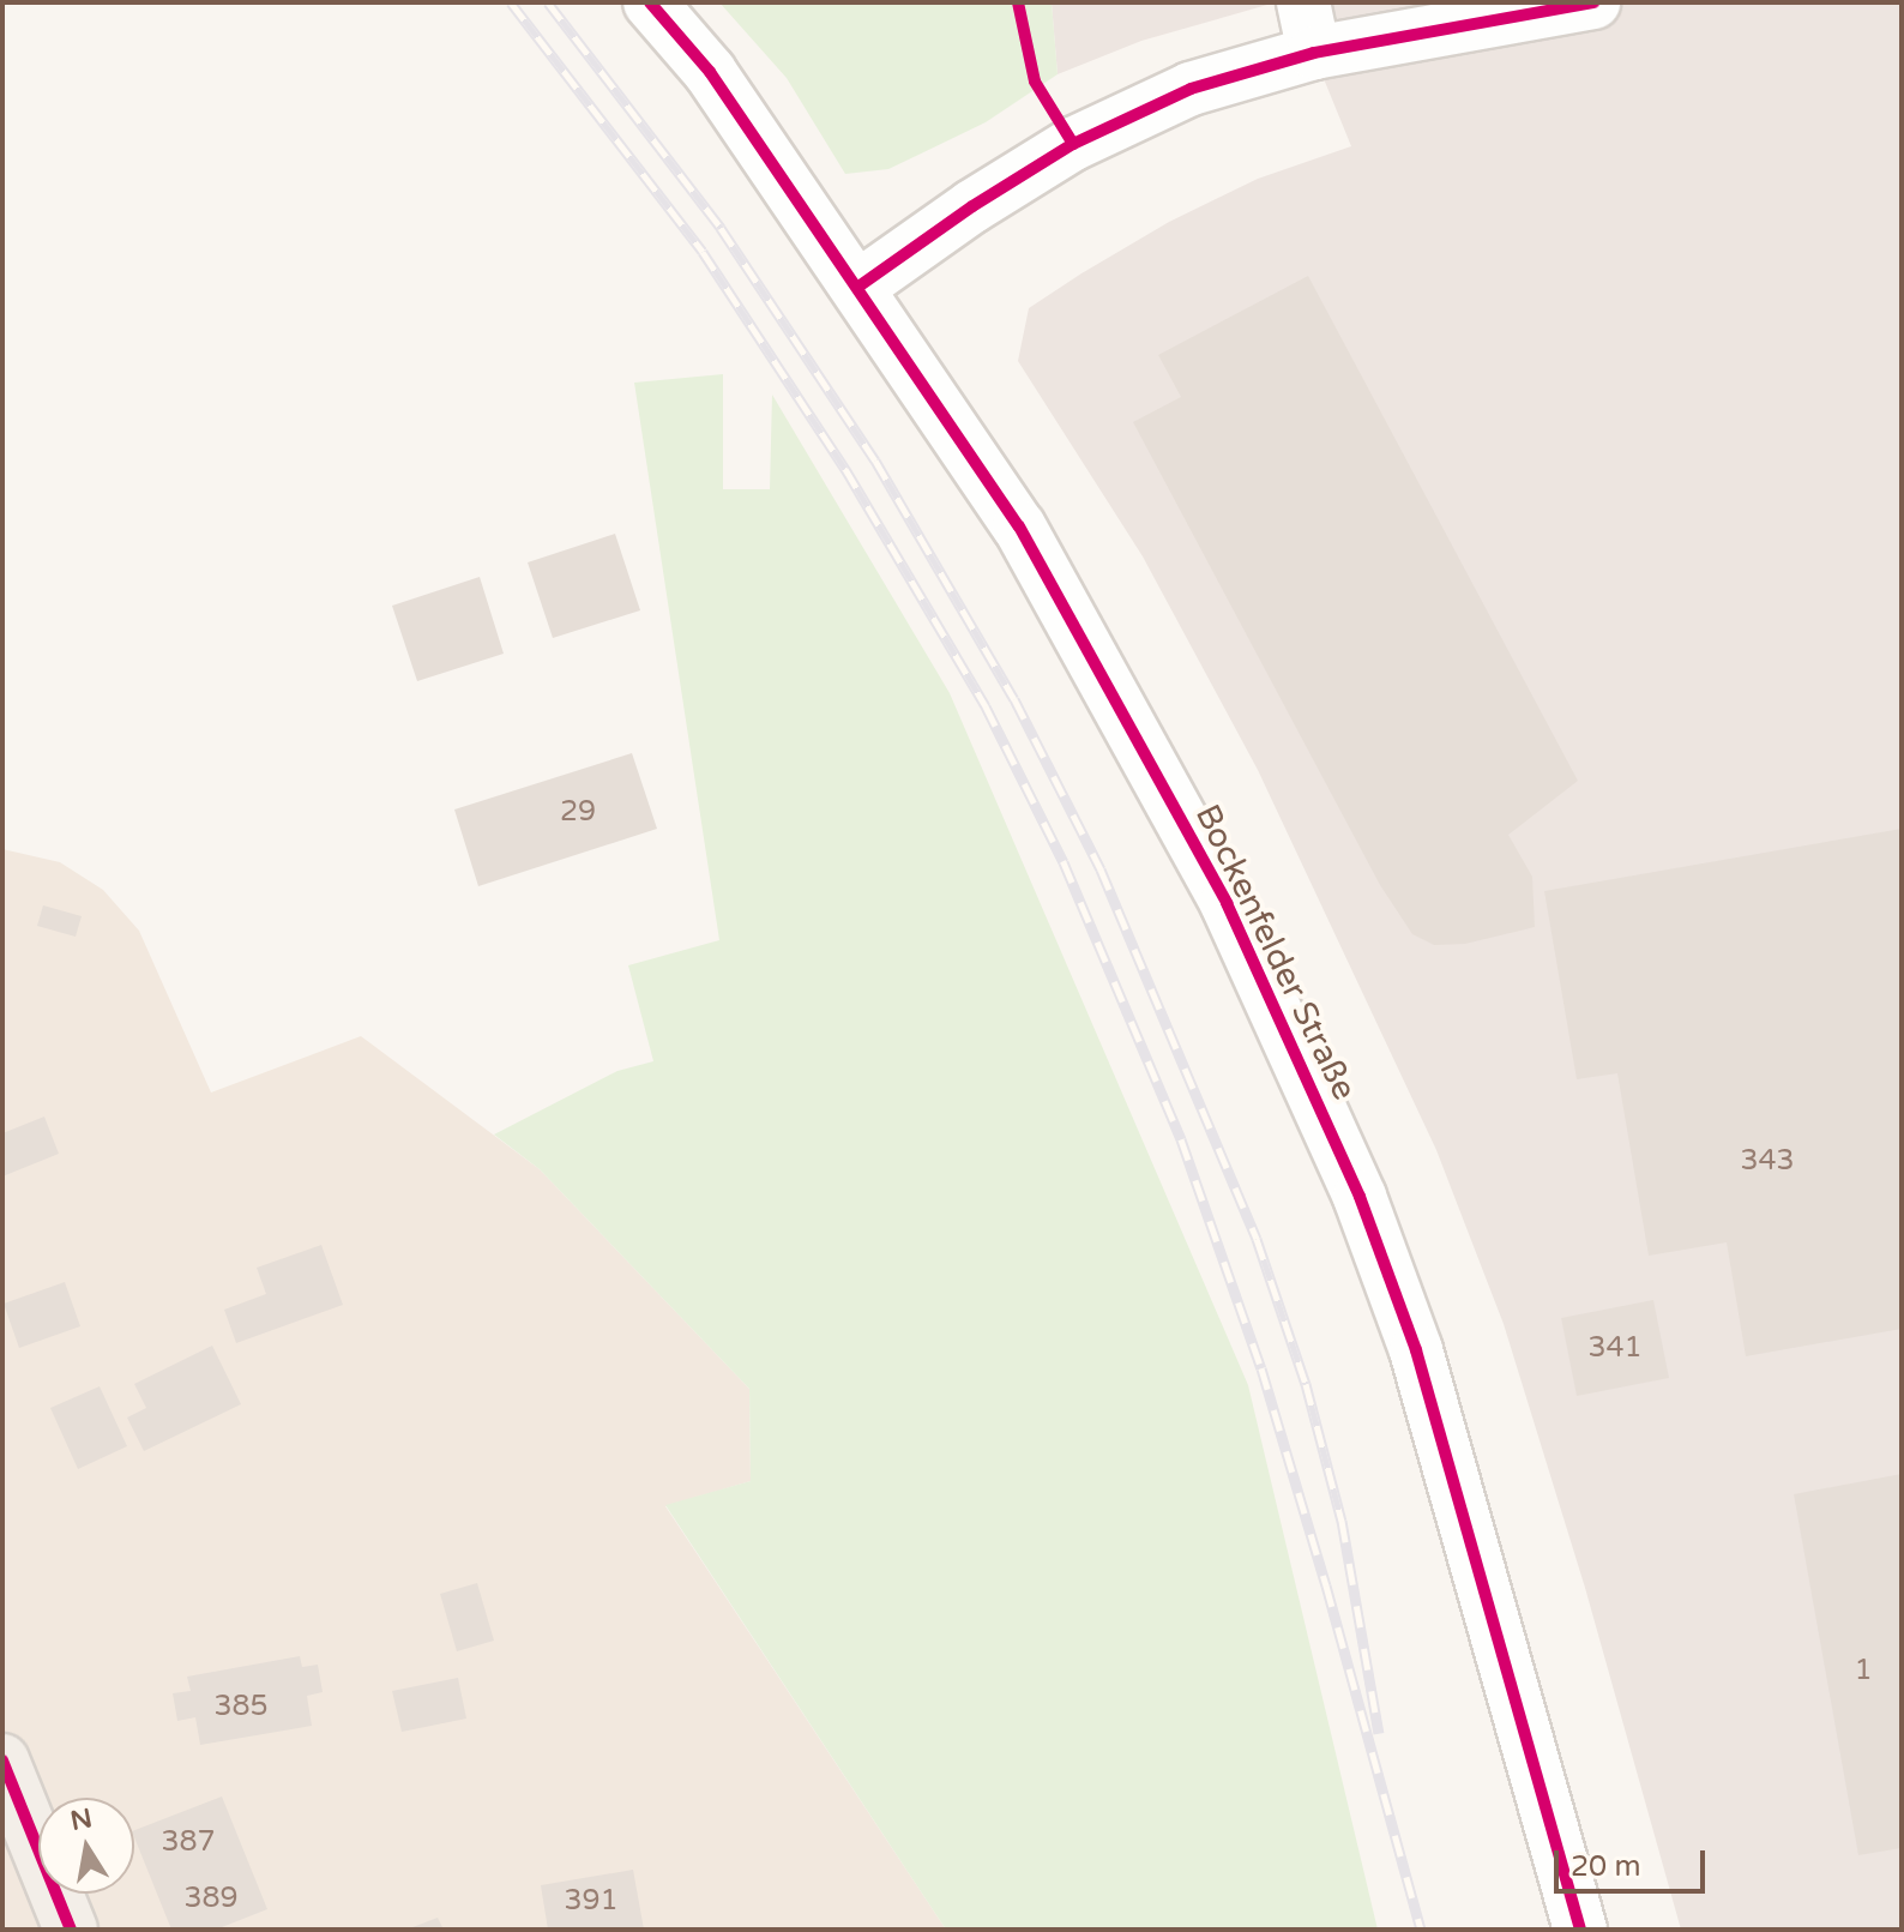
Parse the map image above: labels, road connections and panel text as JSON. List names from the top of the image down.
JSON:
{
  "streets": {
    "street": ["Bockenfelder Straße"]
  },
  "house_numbers": [
    "29",
    "343",
    "341",
    "1",
    "385",
    "387",
    "389",
    "391"
  ],
  "scale_bar": "20 m",
  "north": "top"
}
